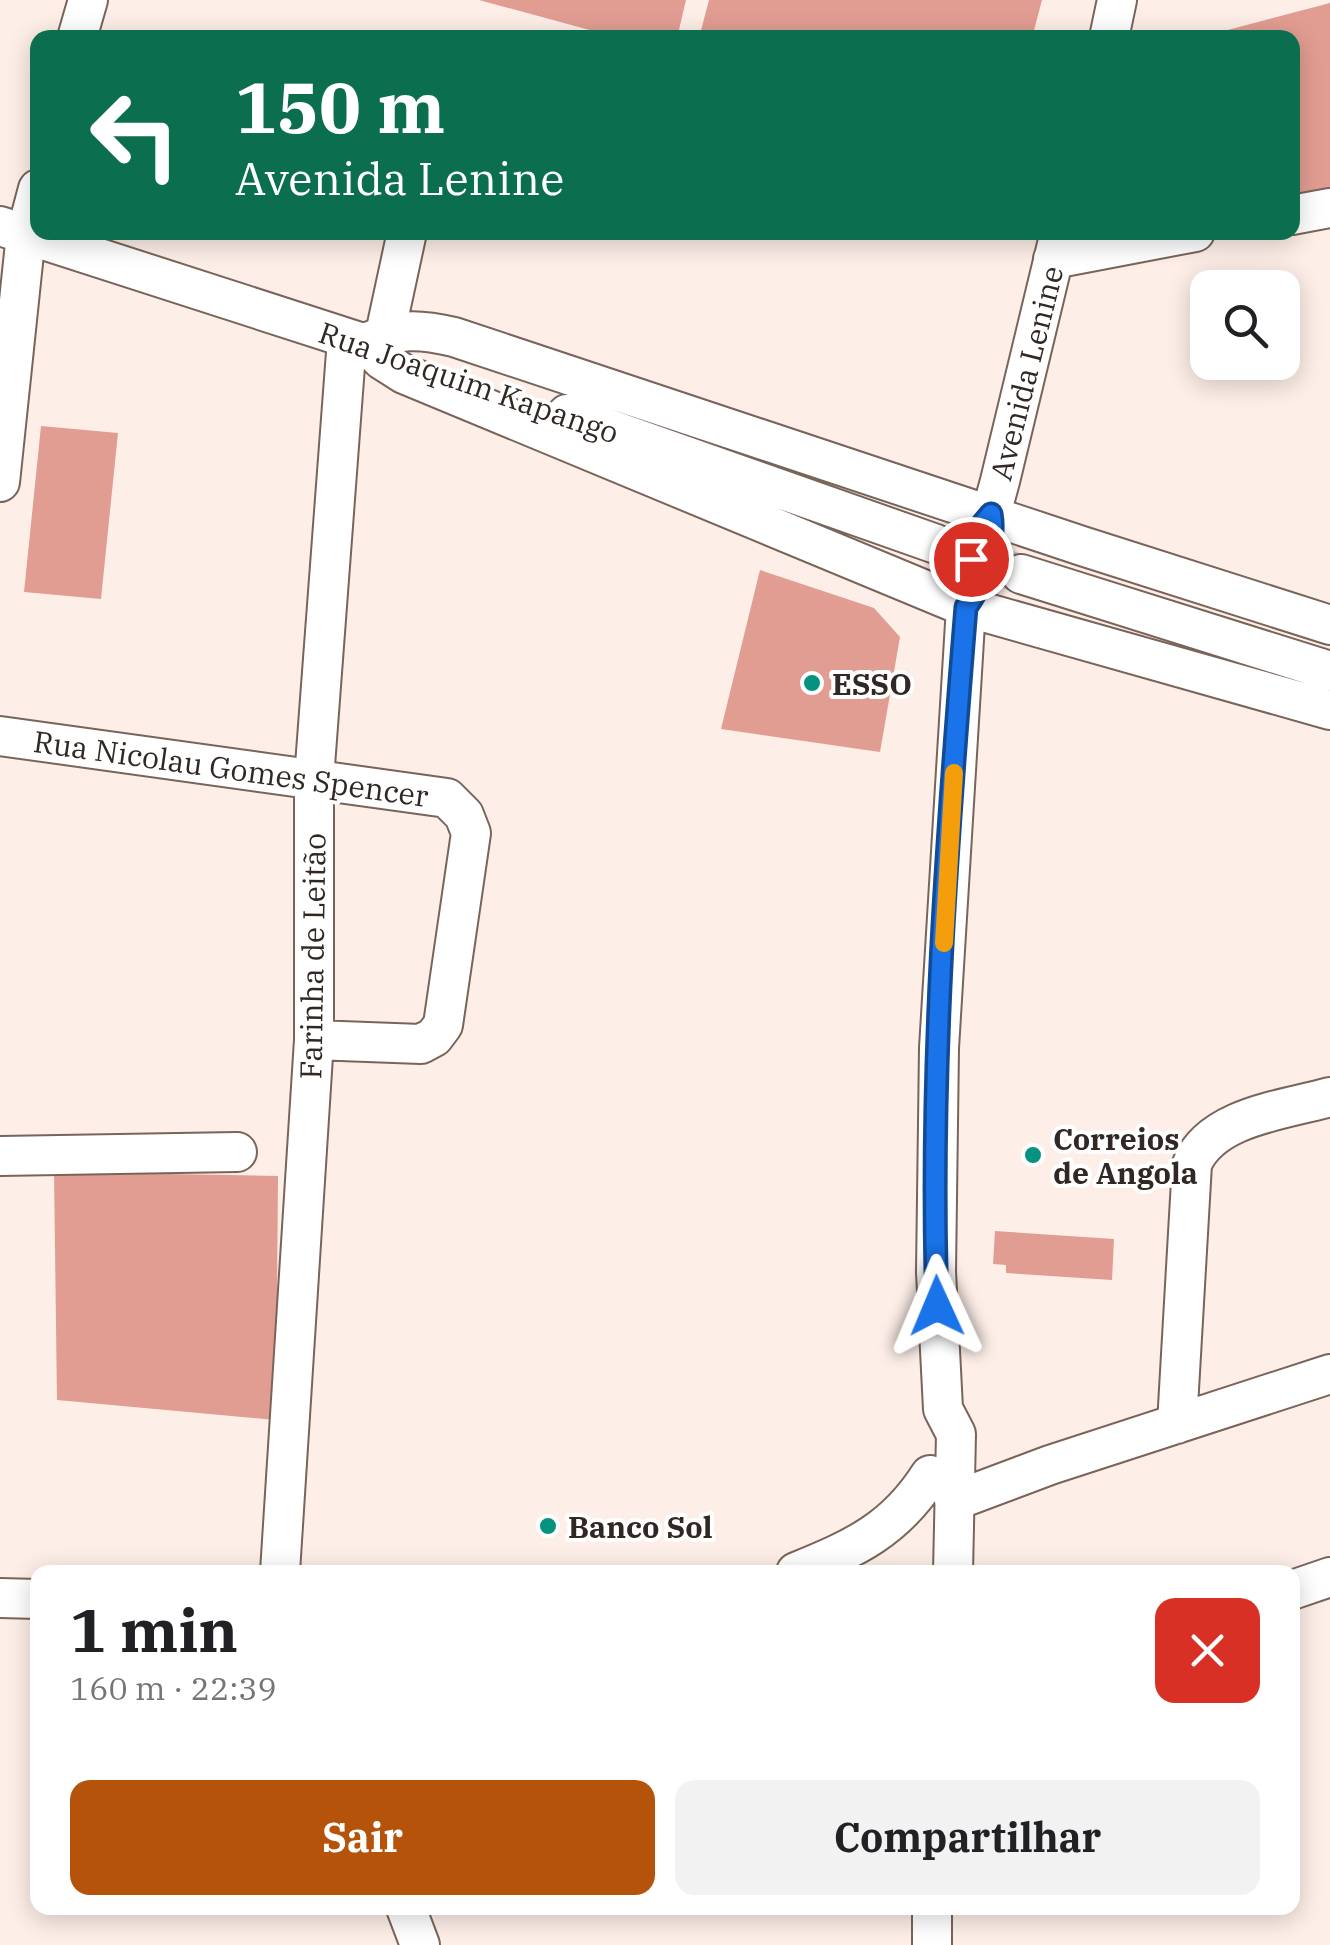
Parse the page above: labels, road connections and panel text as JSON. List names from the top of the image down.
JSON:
{
  "streets": {
    "street": [
      "Avenida Lenine",
      "Rua Joaquim Kapango",
      "Rua Nicolau Gomes Spencer",
      "Farinha de Leitão"
    ]
  },
  "crossings": [
    ["Rua Joaquim Kapango", "Farinha de Leitão"],
    ["Rua Nicolau Gomes Spencer", "Farinha de Leitão"]
  ],
  "places": ["ESSO", "Correios de Angola", "Banco Sol"],
  "page": {
    "turn": ["150 m", "Avenida Lenine"],
    "heading": ["1 min", "160 m · 22:39"],
    "buttons": ["Sair", "Compartilhar"]
  }
}
